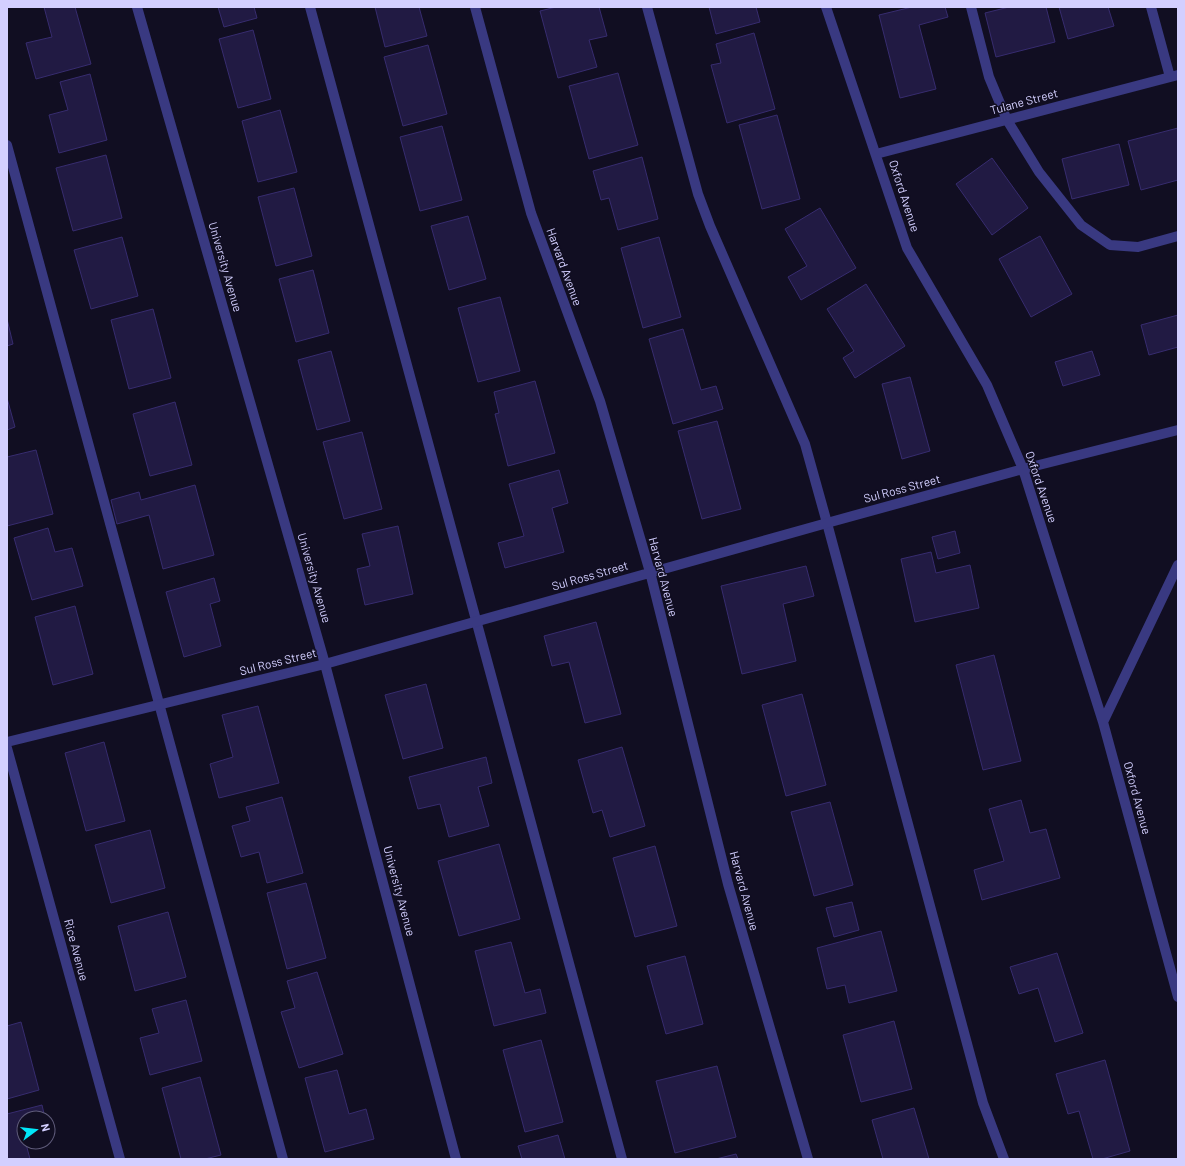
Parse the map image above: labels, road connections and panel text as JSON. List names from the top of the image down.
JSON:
{
  "streets": {
    "street": [
      "Tulane Street",
      "Oxford Avenue",
      "University Avenue",
      "Harvard Avenue",
      "Sul Ross Street",
      "Rice Avenue"
    ]
  },
  "crossings": [
    ["Tulane Street", "Oxford Avenue"],
    ["Oxford Avenue", "Sul Ross Street"],
    ["University Avenue", "Sul Ross Street"],
    ["Harvard Avenue", "Sul Ross Street"]
  ],
  "north": "right"
}
